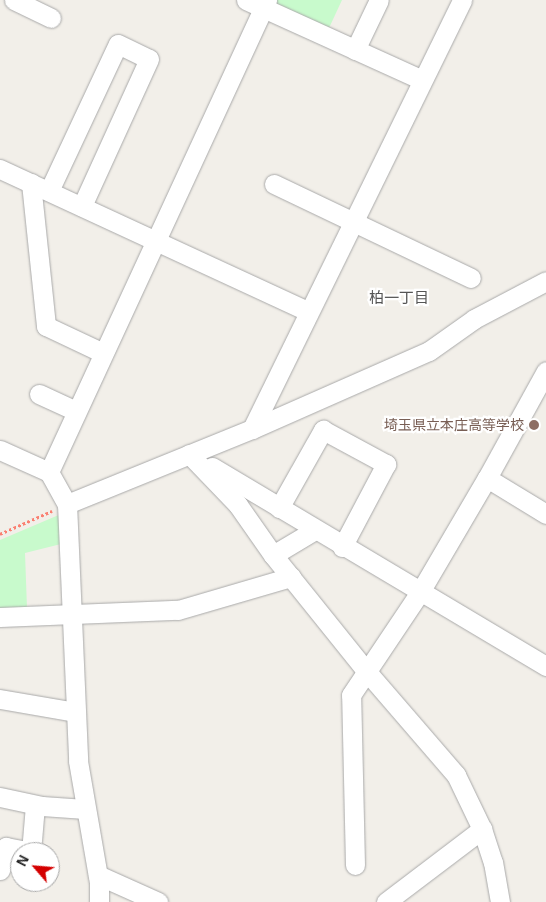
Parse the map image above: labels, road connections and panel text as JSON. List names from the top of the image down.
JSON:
{
  "districts": ["柏一丁目"],
  "places": ["埼玉県立本庄高等学校"],
  "north": "top left"
}
